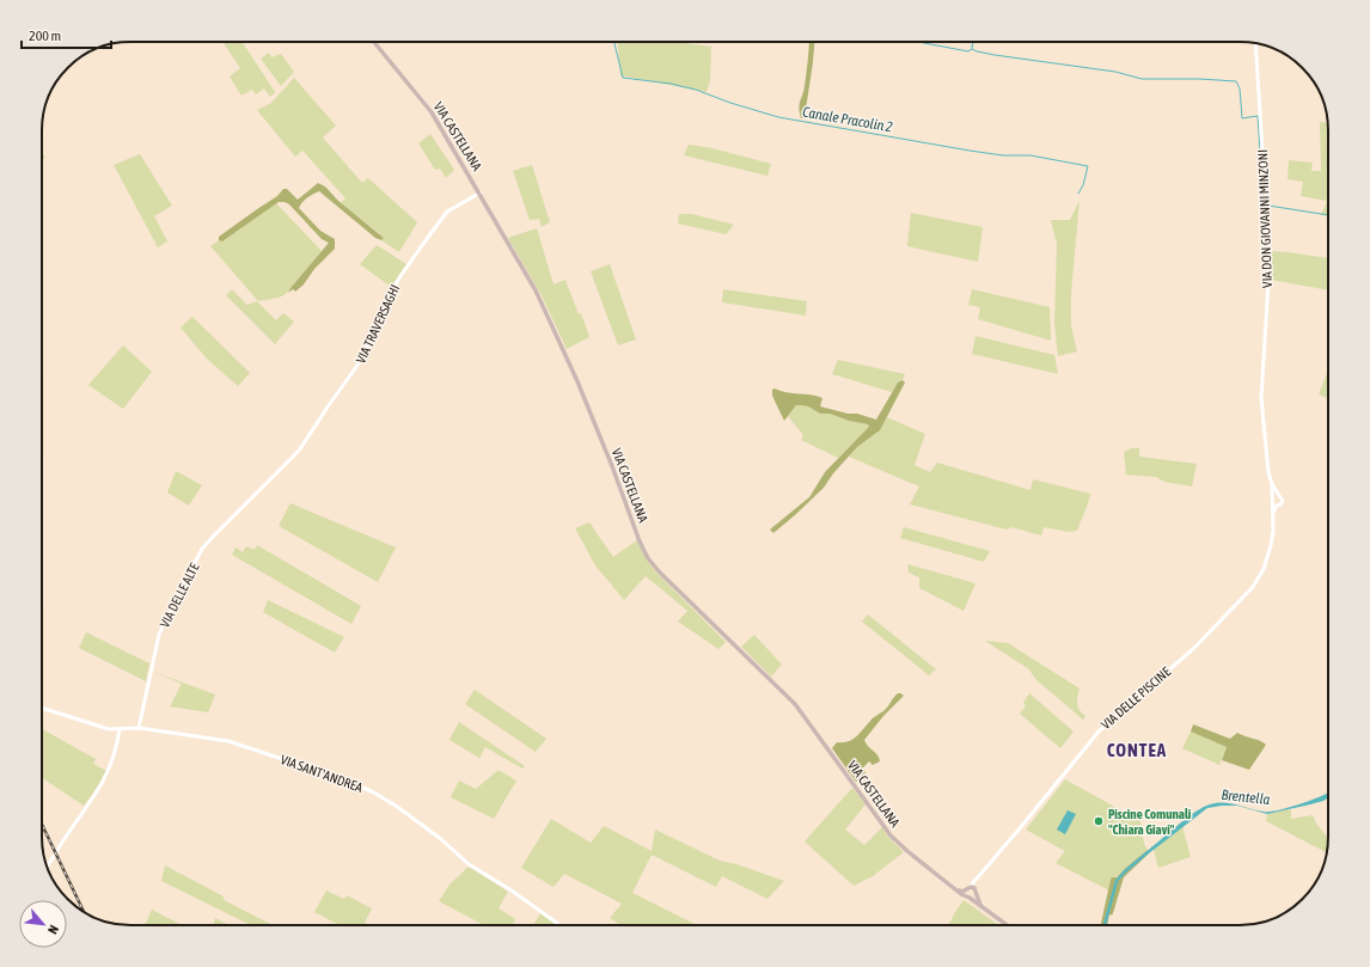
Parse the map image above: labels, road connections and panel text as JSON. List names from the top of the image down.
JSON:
{
  "streets": {
    "main road": ["VIA CASTELLANA"],
    "street": [
      "VIA DON GIOVANNI MINZONI",
      "VIA TRAVERSAGHI",
      "VIA DELLE ALTE",
      "VIA DELLE PISCINE",
      "VIA SANT'ANDREA"
    ]
  },
  "crossings": [
    ["VIA CASTELLANA", "VIA TRAVERSAGHI"],
    ["VIA CASTELLANA", "VIA DELLE PISCINE"],
    ["VIA DON GIOVANNI MINZONI", "VIA DELLE PISCINE"],
    ["VIA TRAVERSAGHI", "VIA DELLE ALTE"],
    ["VIA DELLE ALTE", "VIA SANT'ANDREA"]
  ],
  "districts": ["CONTEA"],
  "water": ["Canale Pracolin 2", "Brentella"],
  "places": ["Piscine Comunali \"Chiara Giavi\""],
  "scale_bar": "200 m",
  "north": "bottom right"
}
